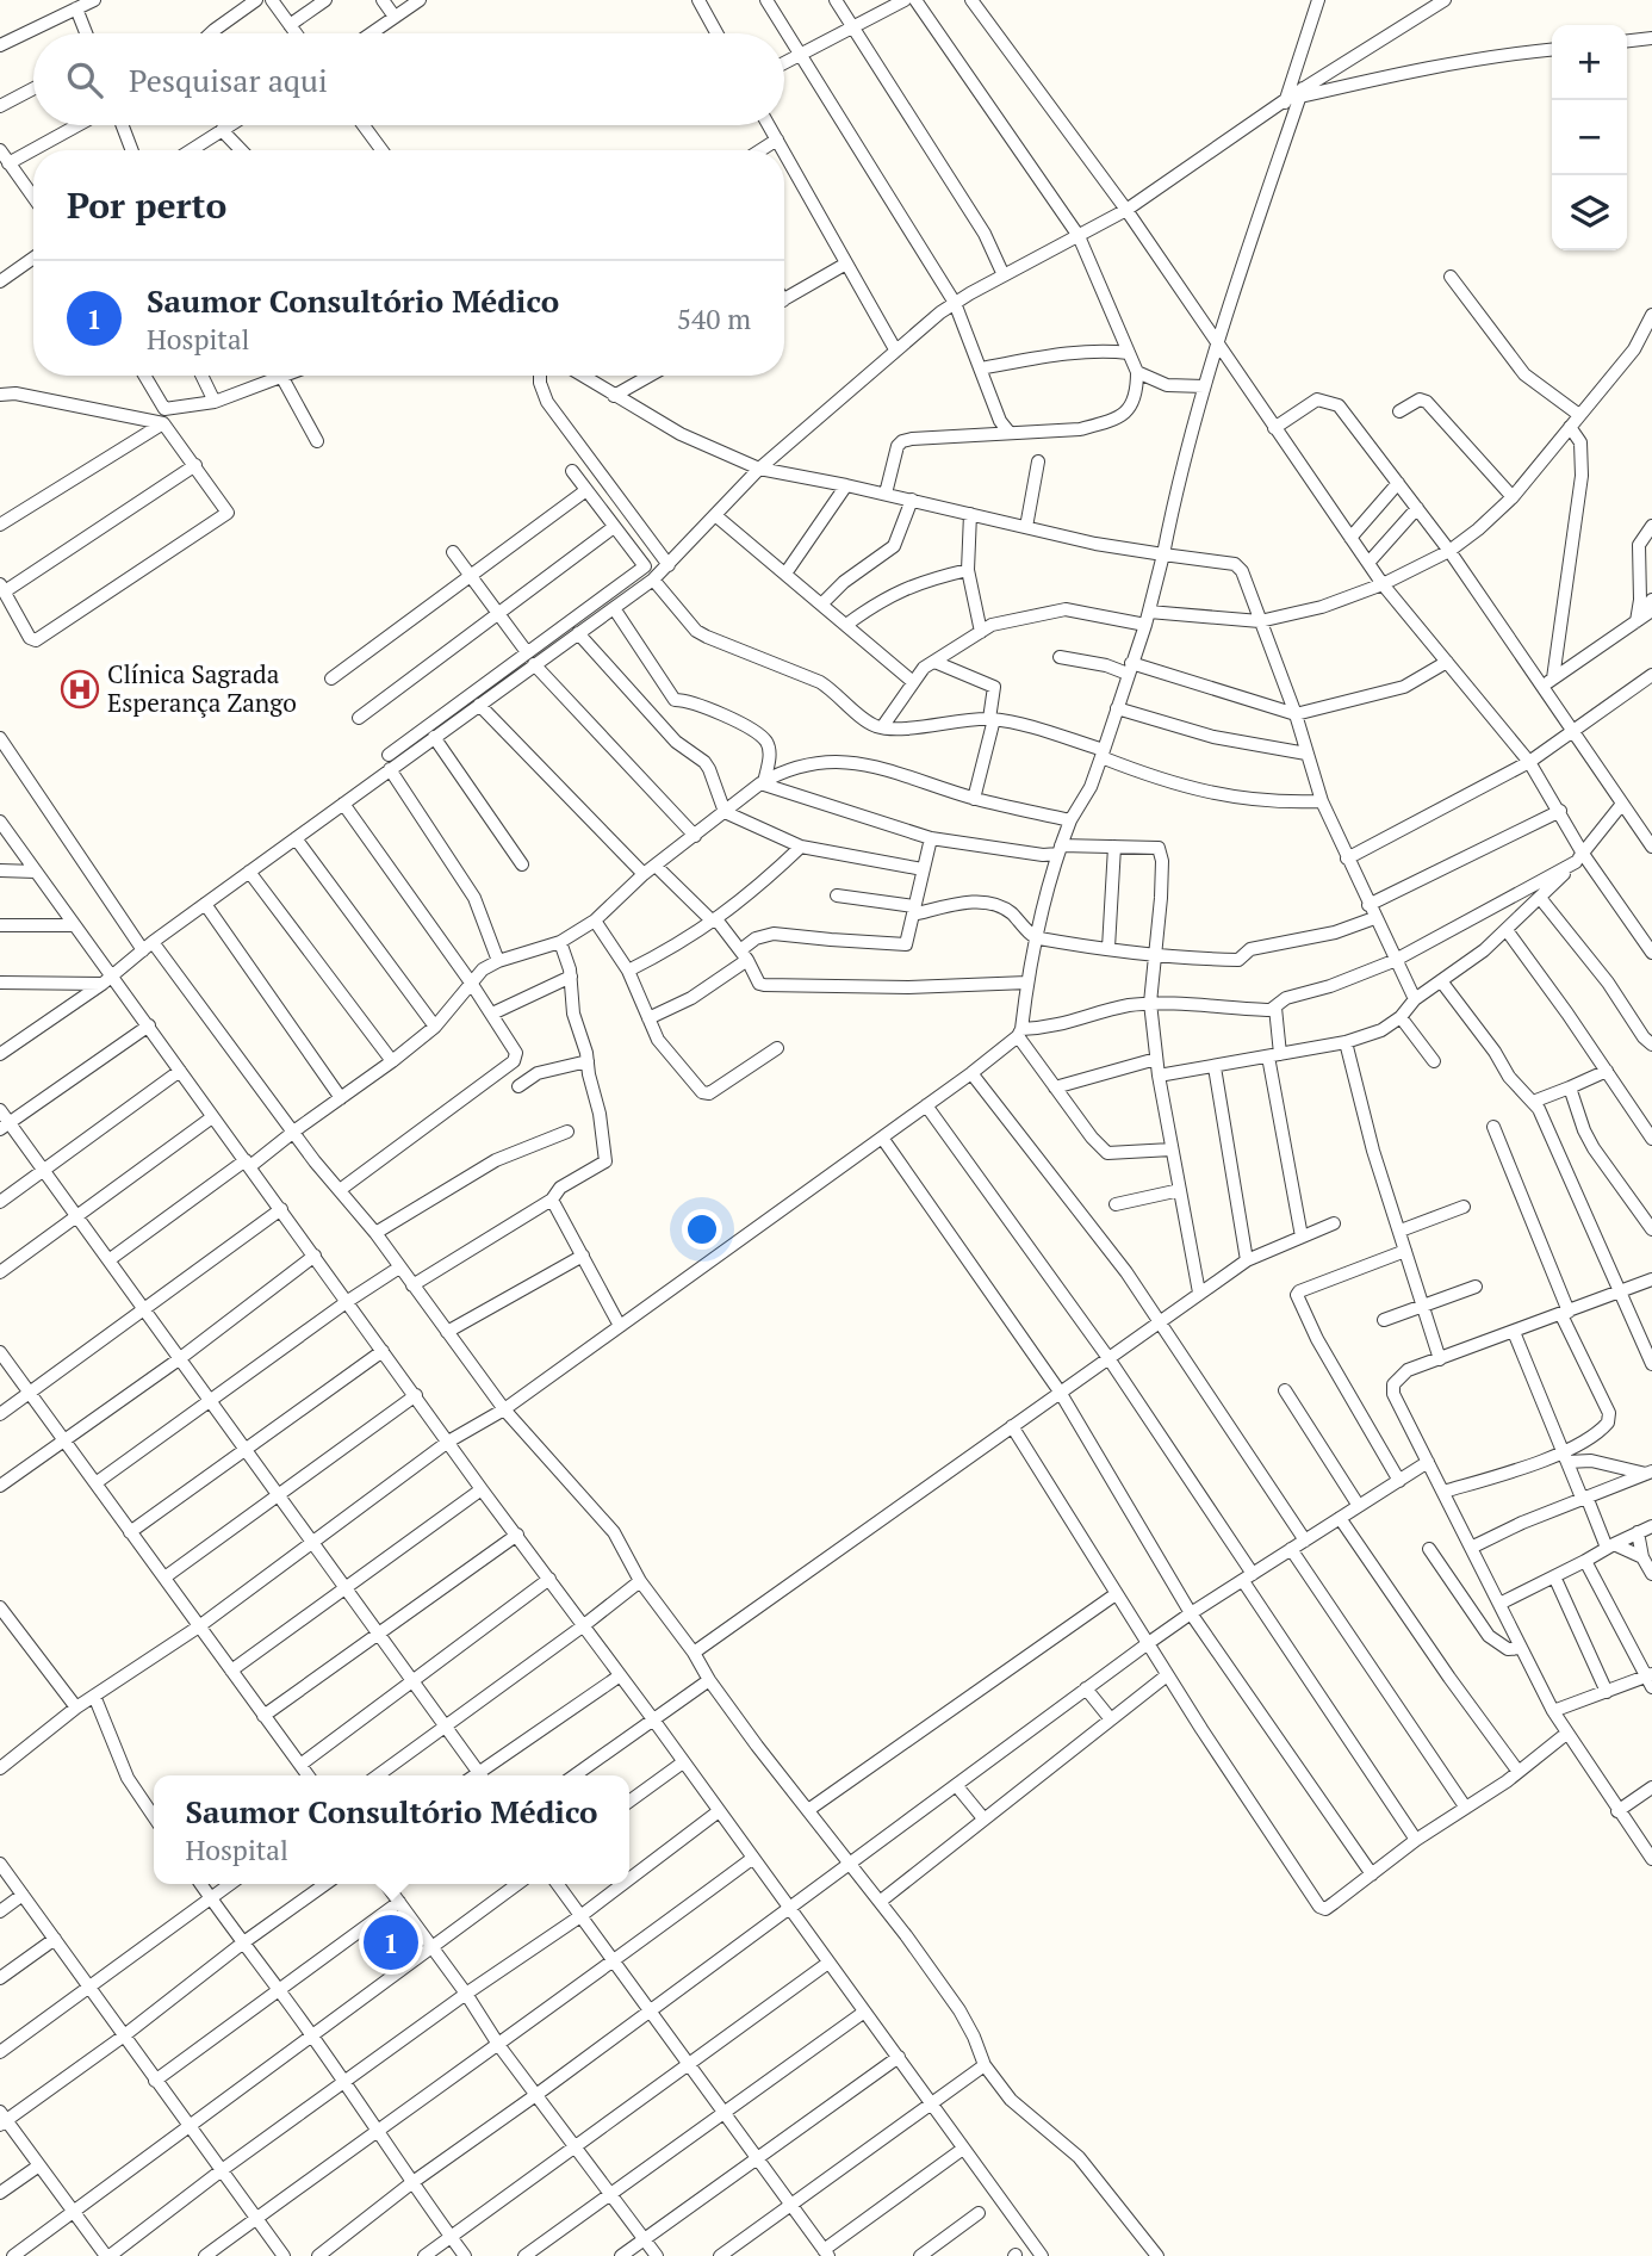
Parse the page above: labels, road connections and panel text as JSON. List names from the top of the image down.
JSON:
{
  "places": {
    "hospital": ["Clínica Sagrada Esperança Zango"]
  },
  "page": {
    "map_buttons": ["+", "−"],
    "search": "Pesquisar aqui",
    "heading": "Por perto",
    "list": [
      {
        "mark": "1",
        "name": "Saumor Consultório Médico",
        "note": "Hospital",
        "value": "540 m"
      }
    ],
    "popup": ["Saumor Consultório Médico", "Hospital"],
    "pins": "1"
  }
}
